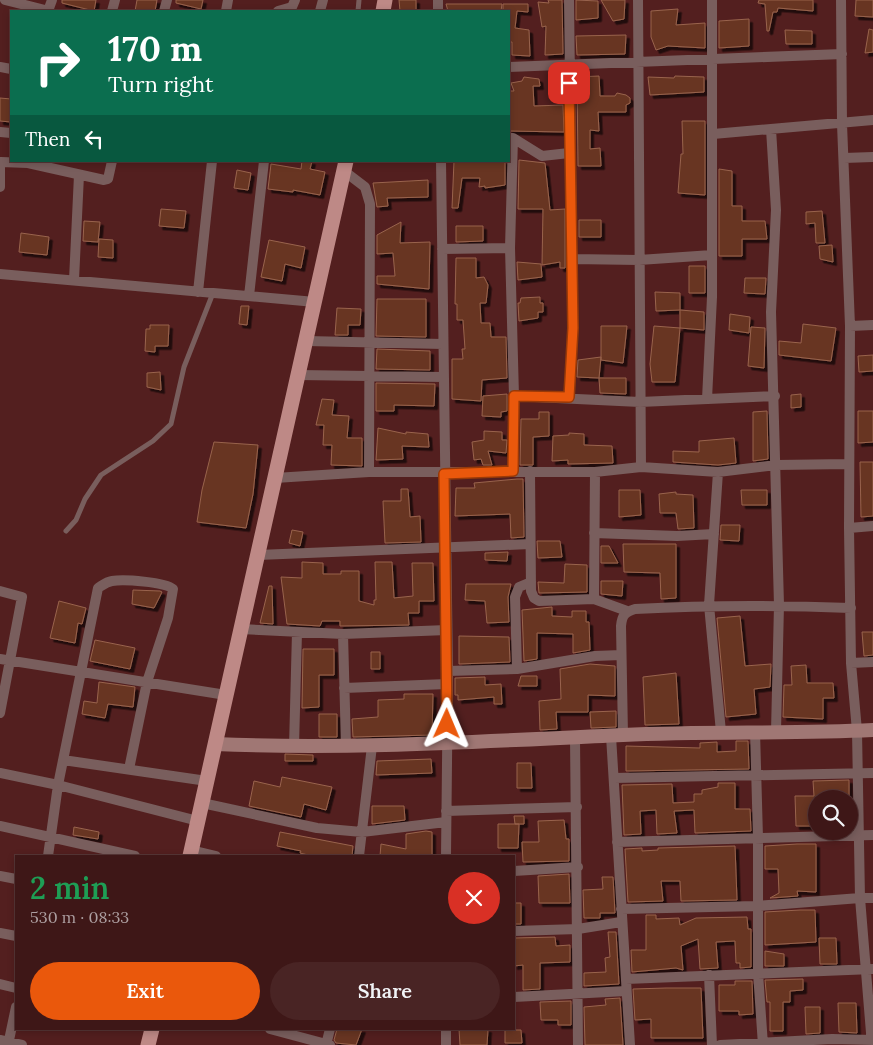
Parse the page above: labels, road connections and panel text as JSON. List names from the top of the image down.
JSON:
{
  "page": {
    "turn": ["170 m", "Turn right"],
    "then": "Then",
    "heading": ["2 min", "530 m · 08:33"],
    "buttons": ["Exit", "Share"]
  }
}
